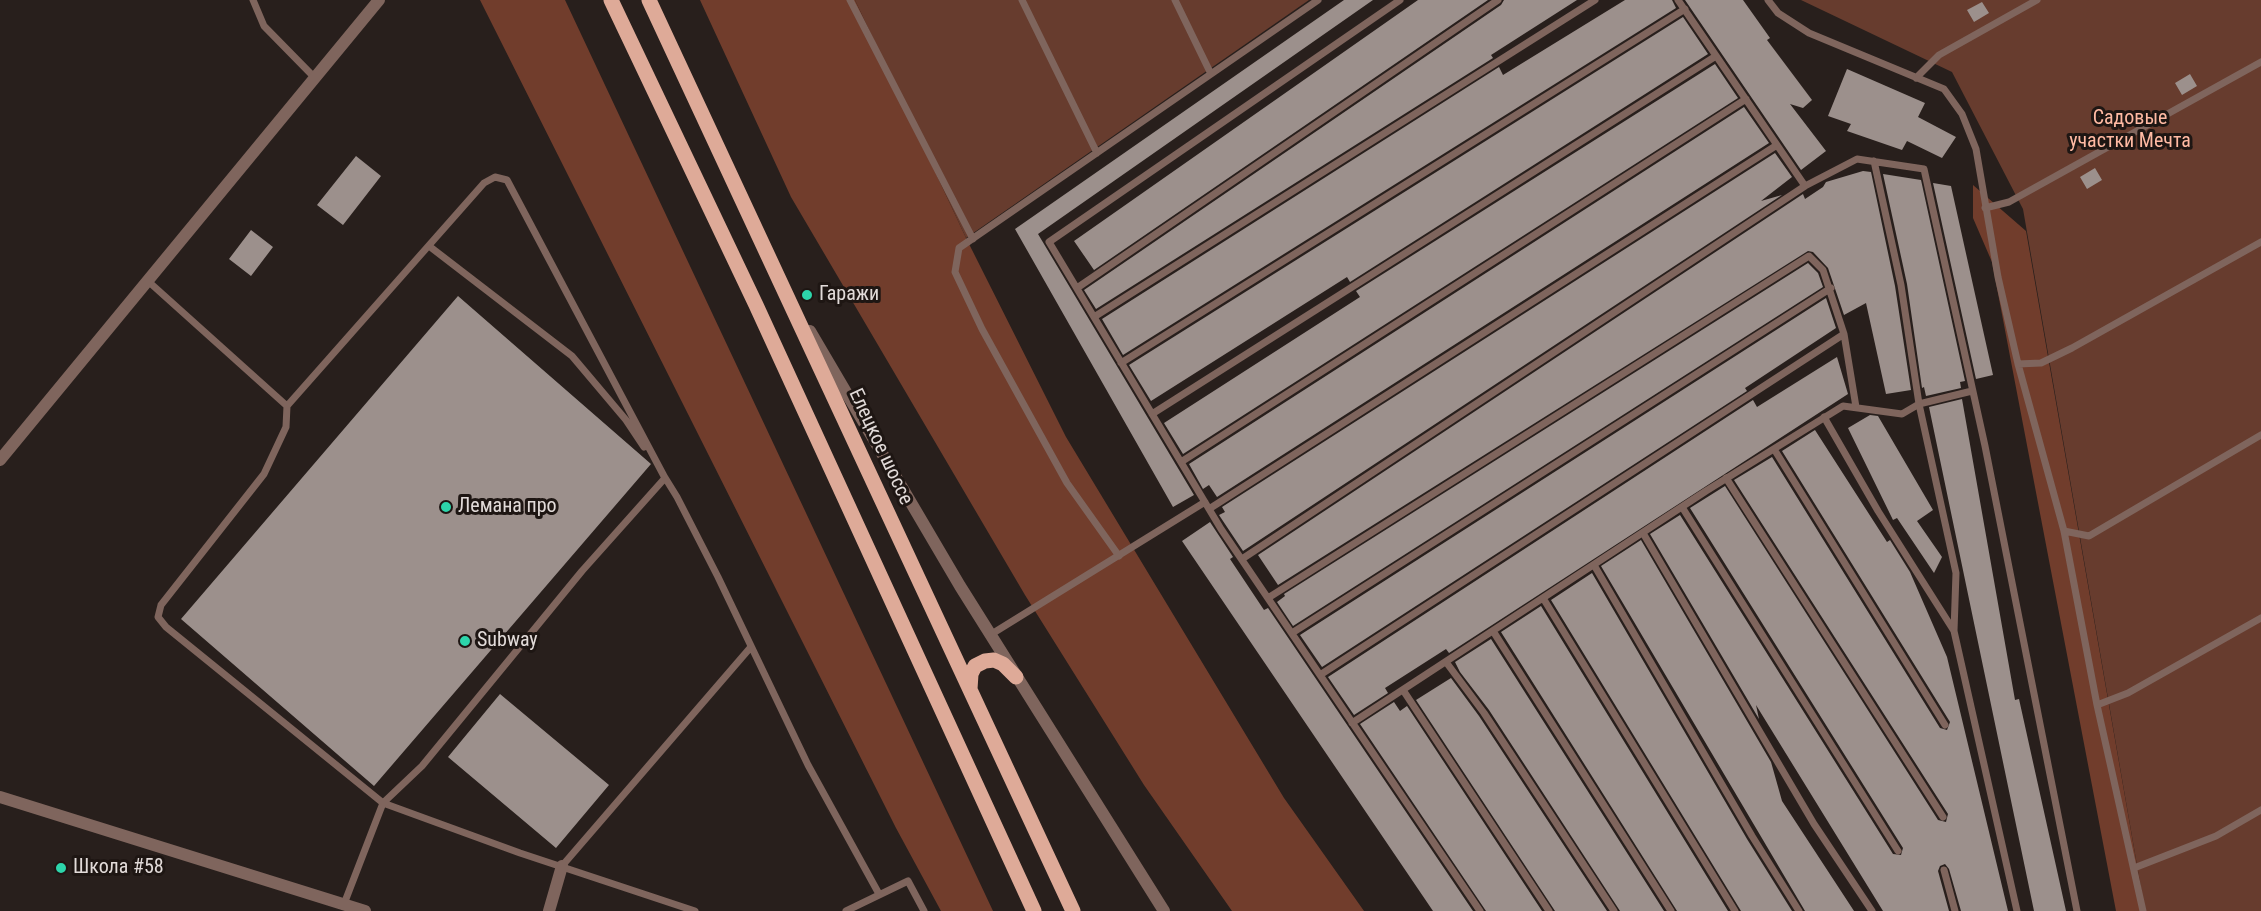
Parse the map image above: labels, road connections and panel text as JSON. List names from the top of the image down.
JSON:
{
  "streets": {
    "main road": ["Елецкое шоссе"]
  },
  "parks": ["Садовые участки Мечта"],
  "places": [
    "Гаражи",
    "Лемана про",
    "Subway",
    "Школа #58"
  ]
}
